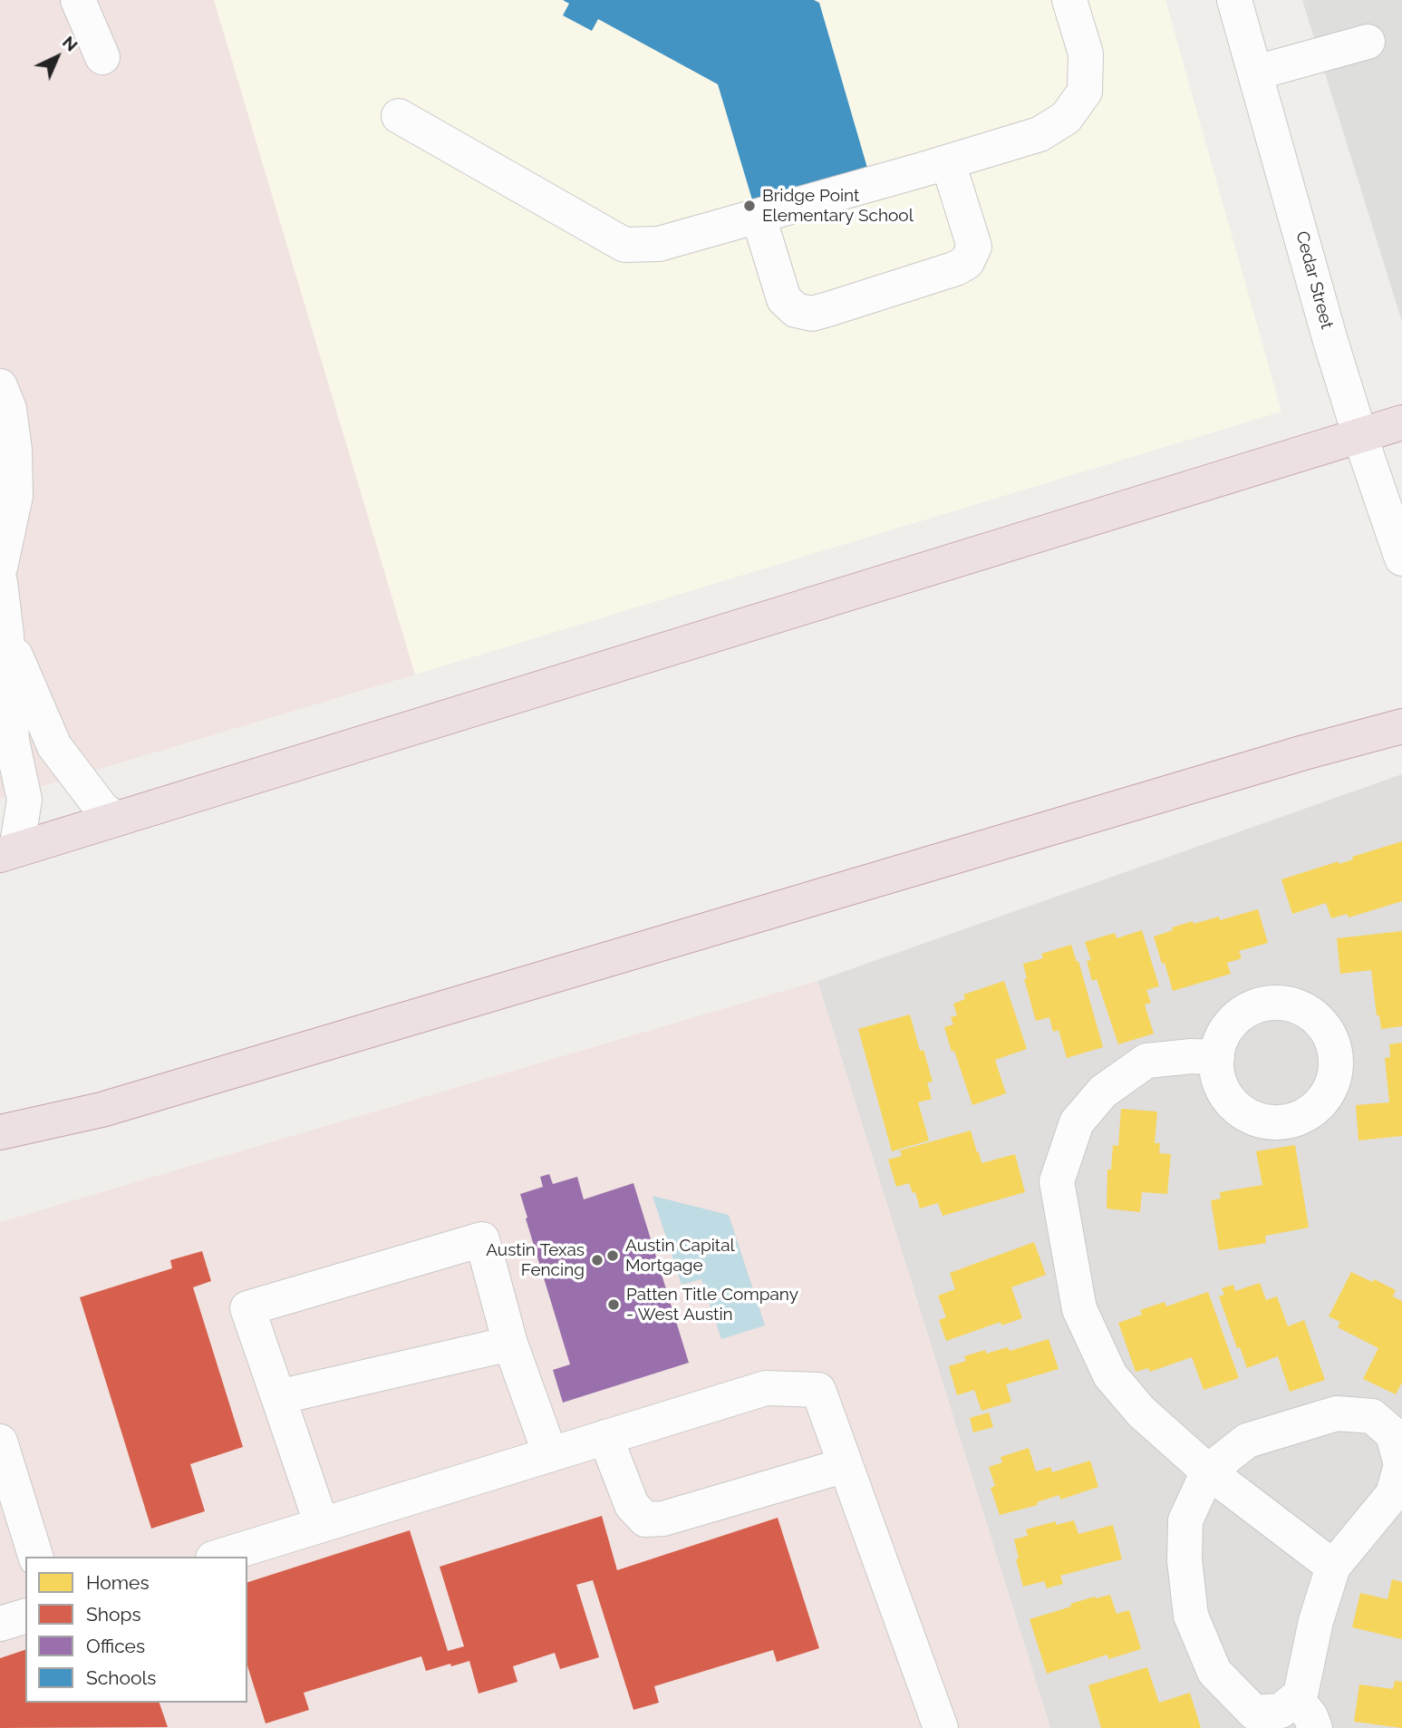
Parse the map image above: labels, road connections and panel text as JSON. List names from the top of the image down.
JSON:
{
  "streets": {
    "street": ["Cedar Street"]
  },
  "places": [
    "Bridge Point Elementary School",
    "Austin Capital Mortgage",
    "Austin Texas Fencing",
    "Patten Title Company - West Austin"
  ],
  "legend": [
    "Homes",
    "Shops",
    "Offices",
    "Schools"
  ],
  "north": "top right"
}
